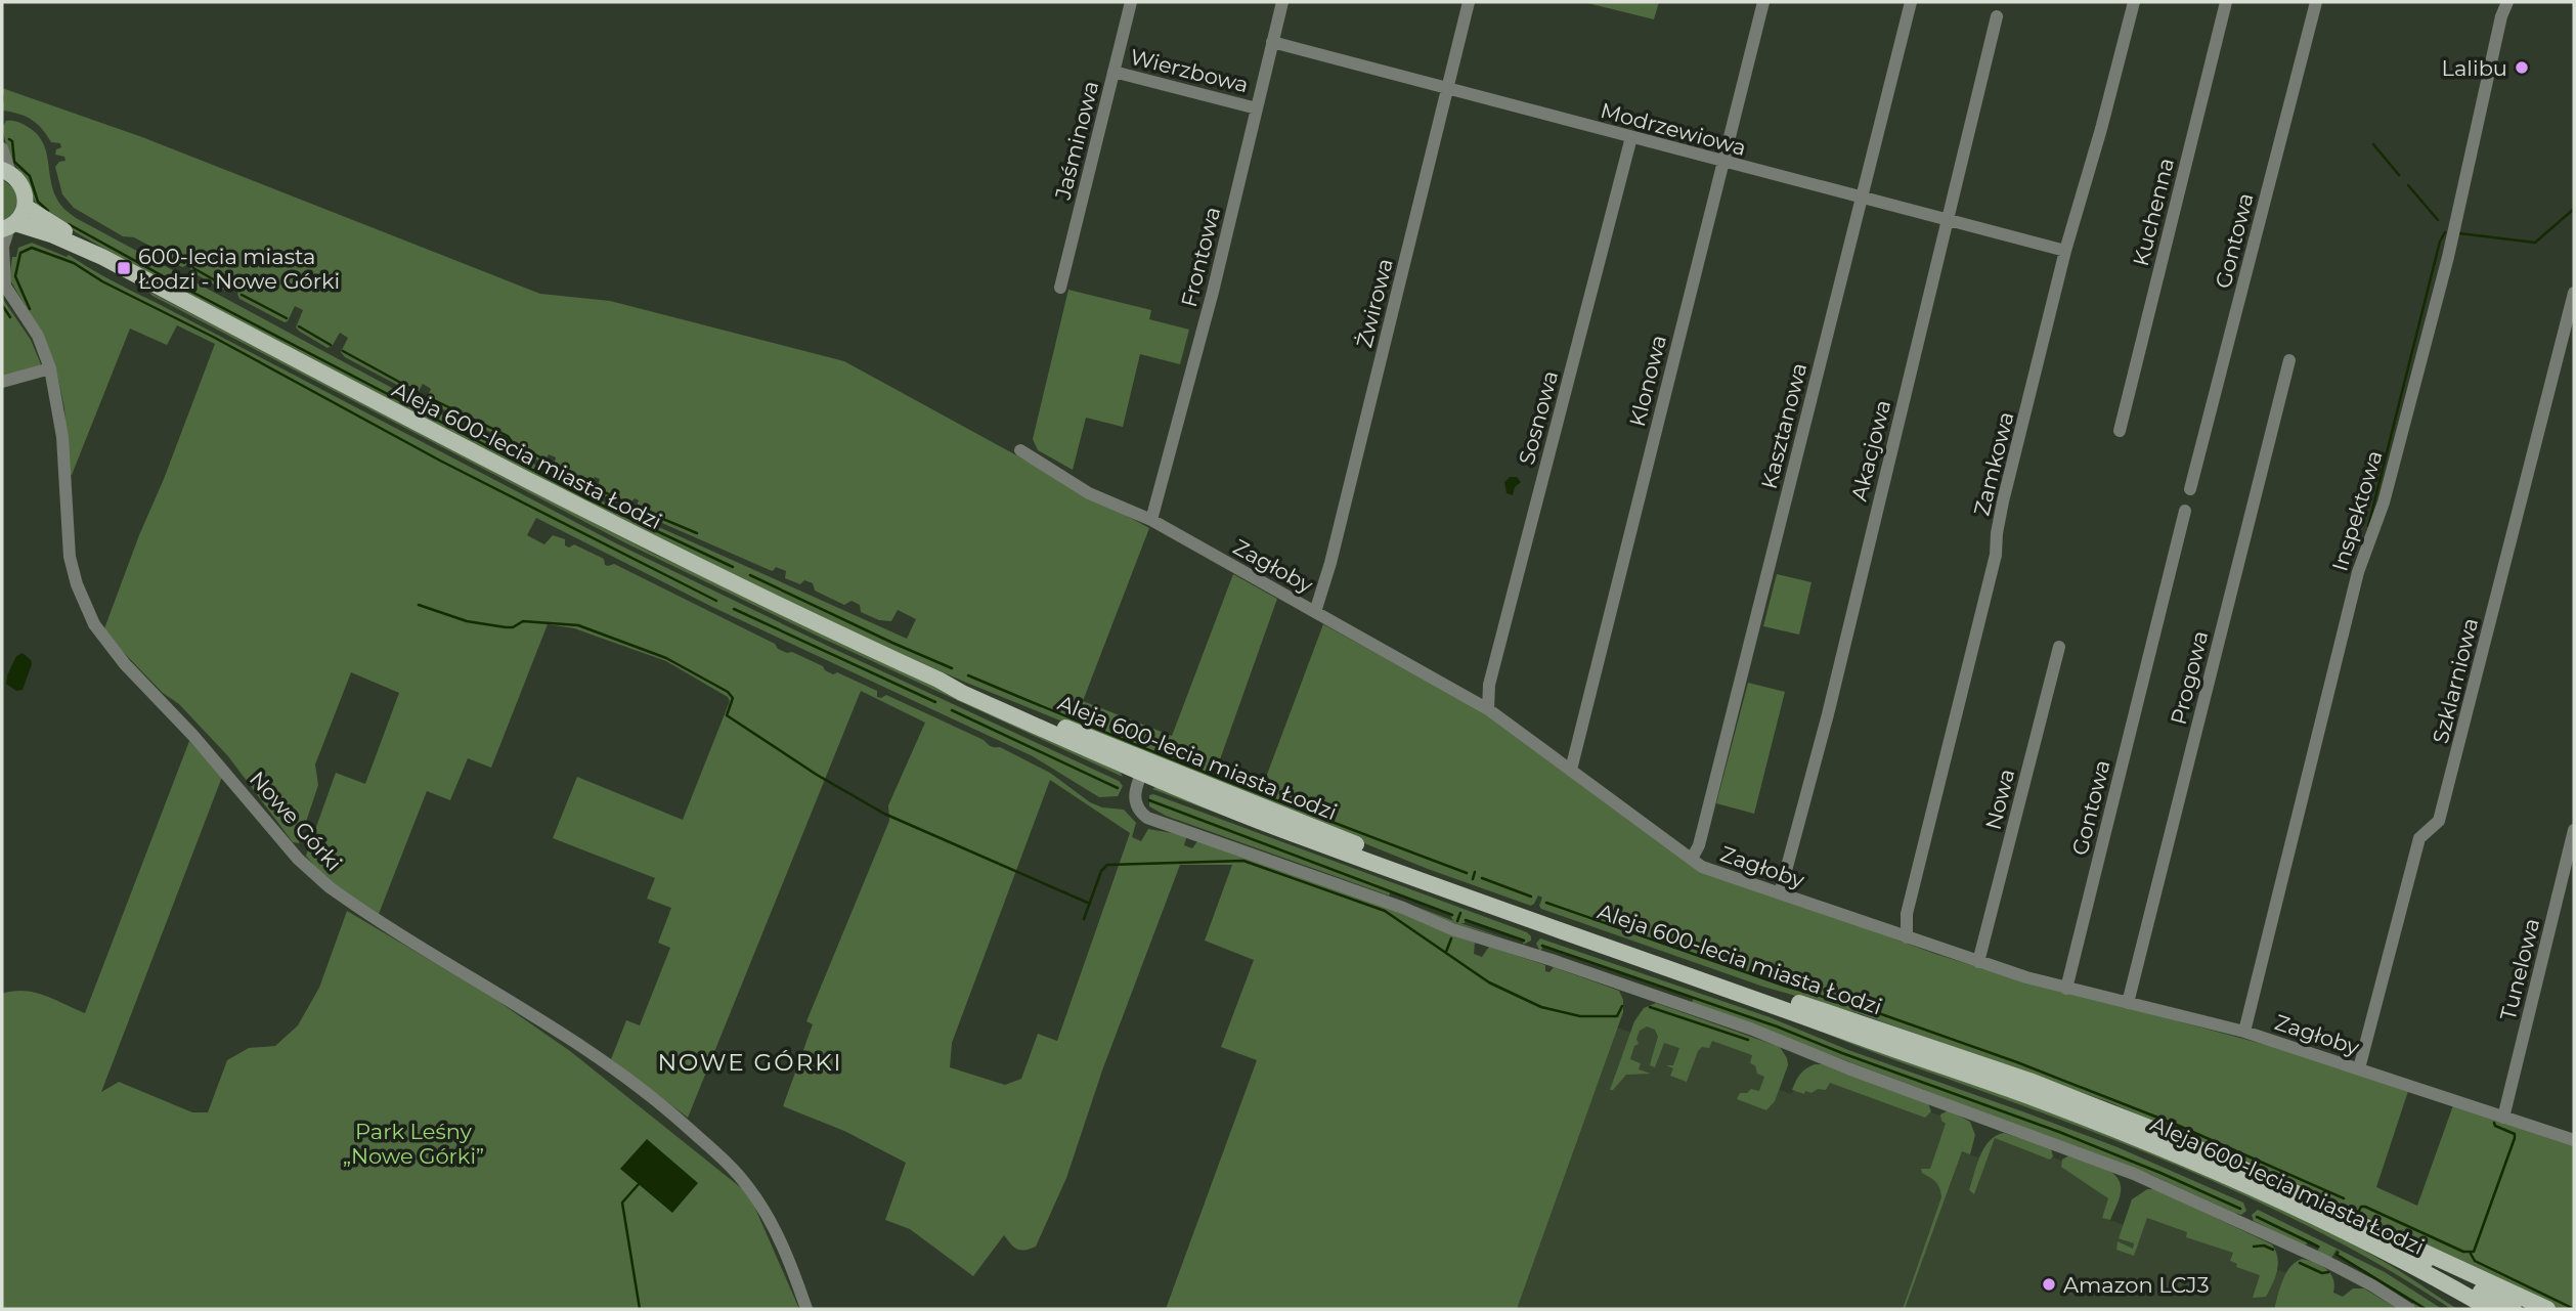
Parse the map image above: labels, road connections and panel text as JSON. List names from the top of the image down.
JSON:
{
  "streets": {
    "main road": ["Aleja 600-lecia miasta Łodzi"],
    "street": [
      "Wierzbowa",
      "Modrzewiowa",
      "Jaśminowa",
      "Kuchenna",
      "Gontowa",
      "Frontowa",
      "Żwirowa",
      "Klonowa",
      "Sosnowa",
      "Kasztanowa",
      "Akacjowa",
      "Zamkowa",
      "Inspektowa",
      "Zagłoby",
      "Progowa",
      "Szklarniowa",
      "Nowa",
      "Nowe Górki",
      "Tunelowa"
    ]
  },
  "crossings": [
    ["Wierzbowa", "Jaśminowa"],
    ["Wierzbowa", "Frontowa"],
    ["Modrzewiowa", "Frontowa"],
    ["Modrzewiowa", "Żwirowa"],
    ["Modrzewiowa", "Klonowa"],
    ["Modrzewiowa", "Sosnowa"],
    ["Modrzewiowa", "Kasztanowa"],
    ["Modrzewiowa", "Akacjowa"],
    ["Modrzewiowa", "Zamkowa"],
    ["Gontowa", "Zagłoby"],
    ["Frontowa", "Zagłoby"],
    ["Żwirowa", "Zagłoby"],
    ["Klonowa", "Zagłoby"],
    ["Sosnowa", "Zagłoby"],
    ["Kasztanowa", "Zagłoby"],
    ["Akacjowa", "Zagłoby"],
    ["Aleja 600-lecia miasta Łodzi", "Nowe Górki"],
    ["Zamkowa", "Zagłoby"],
    ["Inspektowa", "Zagłoby"],
    ["Zagłoby", "Progowa"],
    ["Zagłoby", "Szklarniowa"],
    ["Zagłoby", "Nowa"],
    ["Zagłoby", "Tunelowa"]
  ],
  "districts": ["NOWE GÓRKI"],
  "parks": ["Park Leśny „Nowe Górki”"],
  "places": {
    "other": ["Lalibu", "Amazon LCJ3"],
    "transit": ["600-lecia miasta Łodzi - Nowe Górki"]
  }
}
